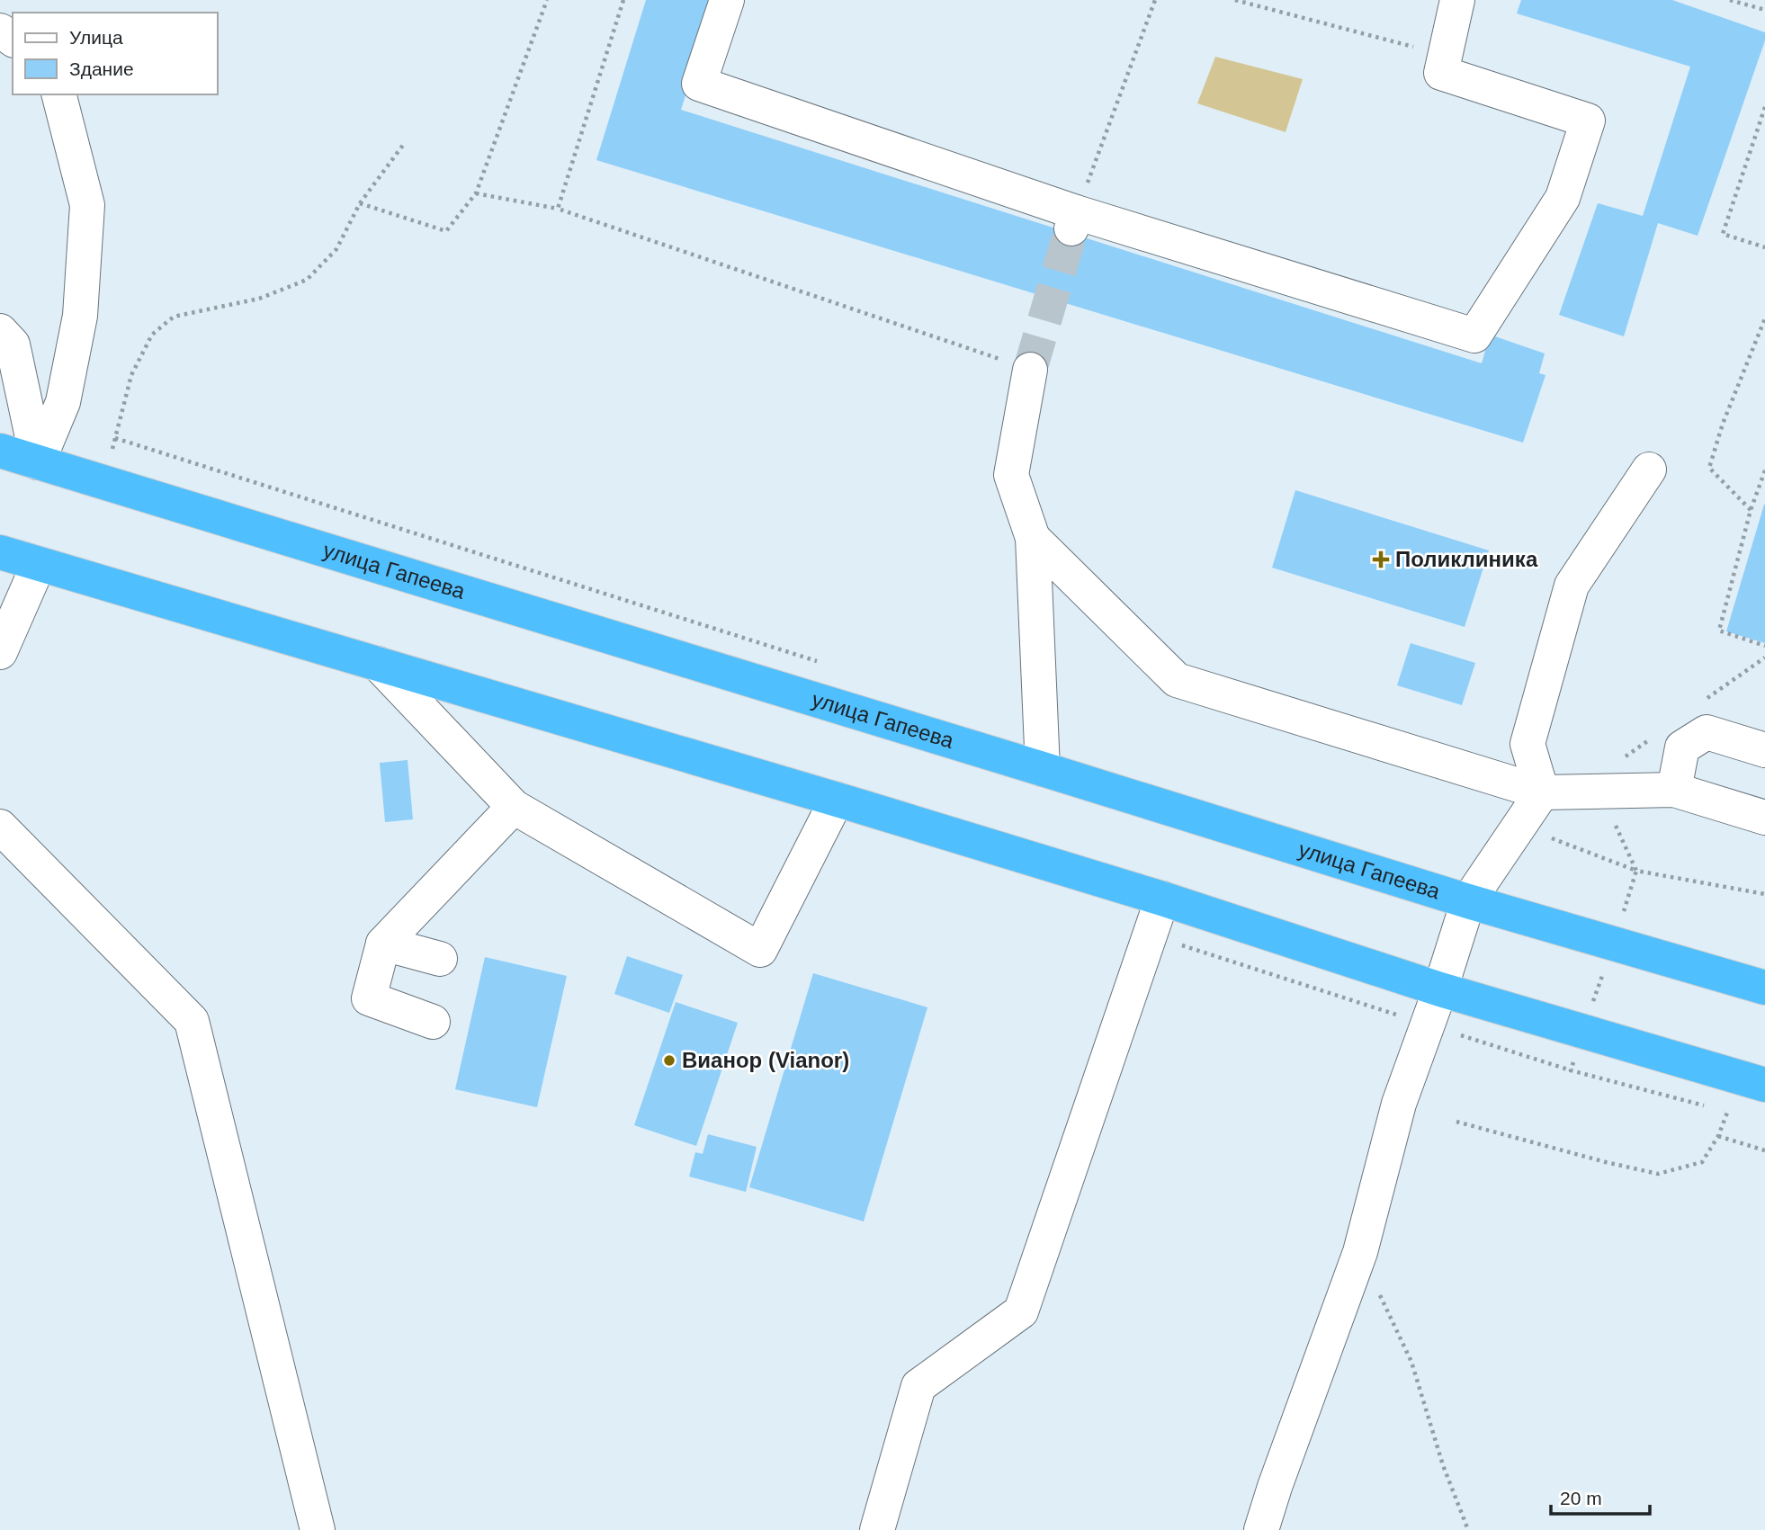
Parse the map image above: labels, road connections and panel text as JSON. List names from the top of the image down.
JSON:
{
  "streets": {
    "highway": ["улица Гапеева"]
  },
  "places": {
    "health": ["Поликлиника"],
    "other": ["Вианор (Vianor)"]
  },
  "legend": ["Улица", "Здание"],
  "scale_bar": "20 m"
}
